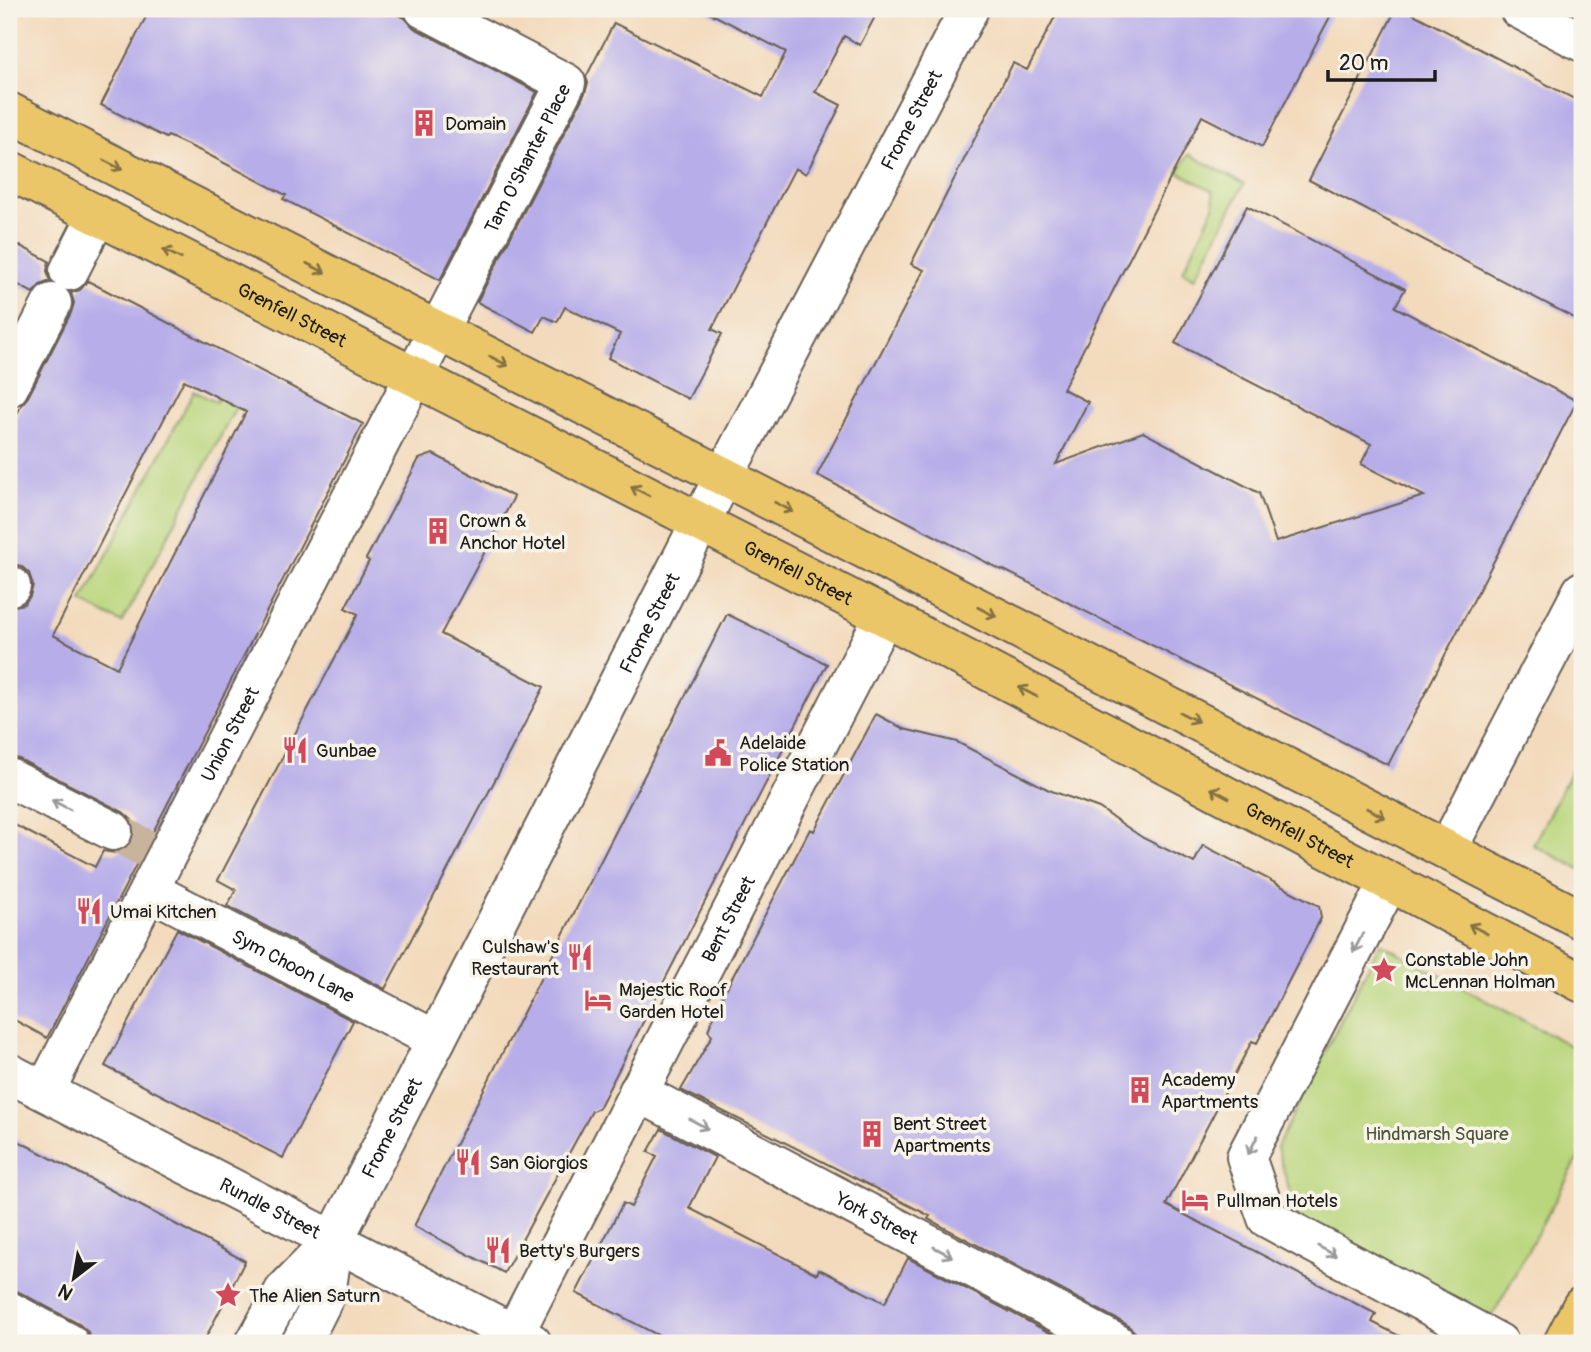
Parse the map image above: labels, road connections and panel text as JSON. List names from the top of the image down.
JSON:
{
  "streets": {
    "main road": ["Grenfell Street"],
    "street": [
      "Frome Street",
      "Tam O'Shanter Place",
      "Union Street",
      "Bent Street",
      "Sym Choon Lane",
      "Rundle Street",
      "York Street"
    ]
  },
  "crossings": [
    ["Frome Street", "Grenfell Street"],
    ["Frome Street", "Sym Choon Lane"],
    ["Frome Street", "Rundle Street"],
    ["Tam O'Shanter Place", "Grenfell Street"],
    ["Tam O'Shanter Place", "Union Street"],
    ["Grenfell Street", "Union Street"],
    ["Grenfell Street", "Bent Street"],
    ["Union Street", "Sym Choon Lane"],
    ["Union Street", "Rundle Street"],
    ["Bent Street", "Rundle Street"],
    ["Bent Street", "York Street"]
  ],
  "one_way": ["York Street"],
  "parks": ["Hindmarsh Square"],
  "places": {
    "building": [
      "Domain",
      "Crown & Anchor Hotel",
      "Academy Apartments",
      "Bent Street Apartments"
    ],
    "restaurant": [
      "Gunbae",
      "Umai Kitchen",
      "Culshaw's Restaurant",
      "San Giorgios",
      "Betty's Burgers"
    ],
    "public building": ["Adelaide Police Station"],
    "place": ["Constable John McLennan Holman", "The Alien Saturn"],
    "hotel": ["Majestic Roof Garden Hotel", "Pullman Hotels"]
  },
  "scale_bar": "20 m",
  "north": "bottom left"
}
